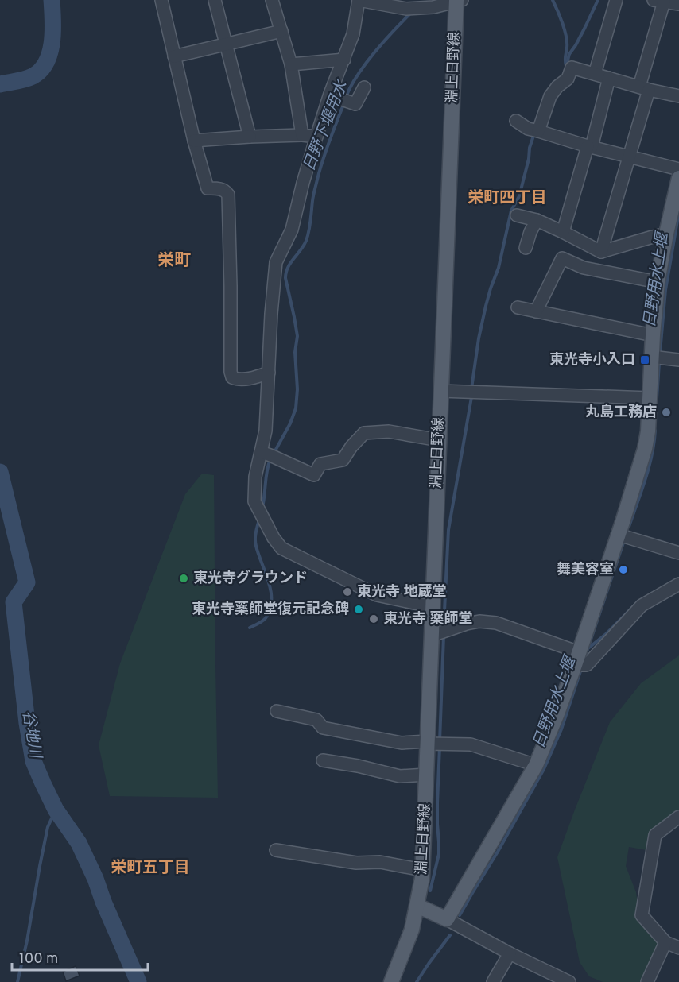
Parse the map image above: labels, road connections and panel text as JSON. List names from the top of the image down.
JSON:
{
  "streets": {
    "main road": ["淵上日野線"]
  },
  "districts": ["栄町四丁目", "栄町", "栄町五丁目"],
  "water": ["日野下堰用水", "日野用水上堰", "谷地川"],
  "places": {
    "transit": ["東光寺小入口"],
    "other": [
      "丸島工務店",
      "舞美容室",
      "東光寺グラウンド",
      "東光寺 地蔵堂",
      "東光寺薬師堂復元記念碑",
      "東光寺 薬師堂"
    ]
  },
  "scale_bar": "100 m"
}
